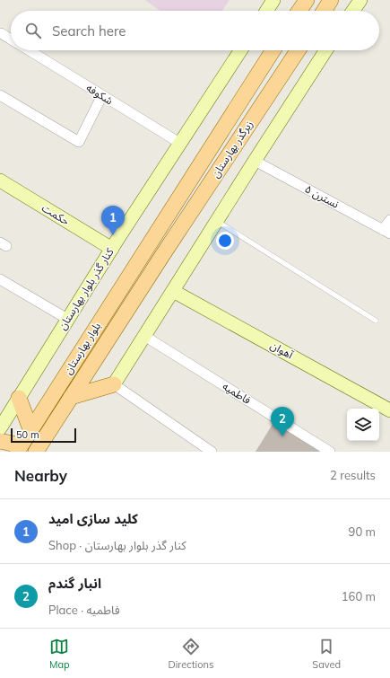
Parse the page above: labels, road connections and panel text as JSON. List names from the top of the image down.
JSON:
{
  "streets": {
    "main road": [
      "زیرگذر بهارستان",
      "حکمت",
      "کنار گذر بلوار بهارستان",
      "بلوار بهارستان",
      "آهوان"
    ],
    "street": ["شکوفه", "نسترن ۵", "فاطمیه"]
  },
  "crossings": [
    ["شکوفه", "کنار گذر بلوار بهارستان"],
    ["زیرگذر بهارستان", "بلوار بهارستان"],
    ["حکمت", "کنار گذر بلوار بهارستان"]
  ],
  "scale_bar": "50 m",
  "page": {
    "search": "Search here",
    "pins": ["1", "2"],
    "scale": "50 m",
    "heading": ["Nearby", "2 results"],
    "list": [
      {
        "mark": "1",
        "name": "کلید سازی امید",
        "note": "Shop · کنار گذر بلوار بهارستان",
        "value": "90 m"
      },
      {
        "mark": "2",
        "name": "انبار گندم",
        "note": "Place · فاطمیه",
        "value": "160 m"
      }
    ],
    "nav": ["Map", "Directions", "Saved"]
  }
}
